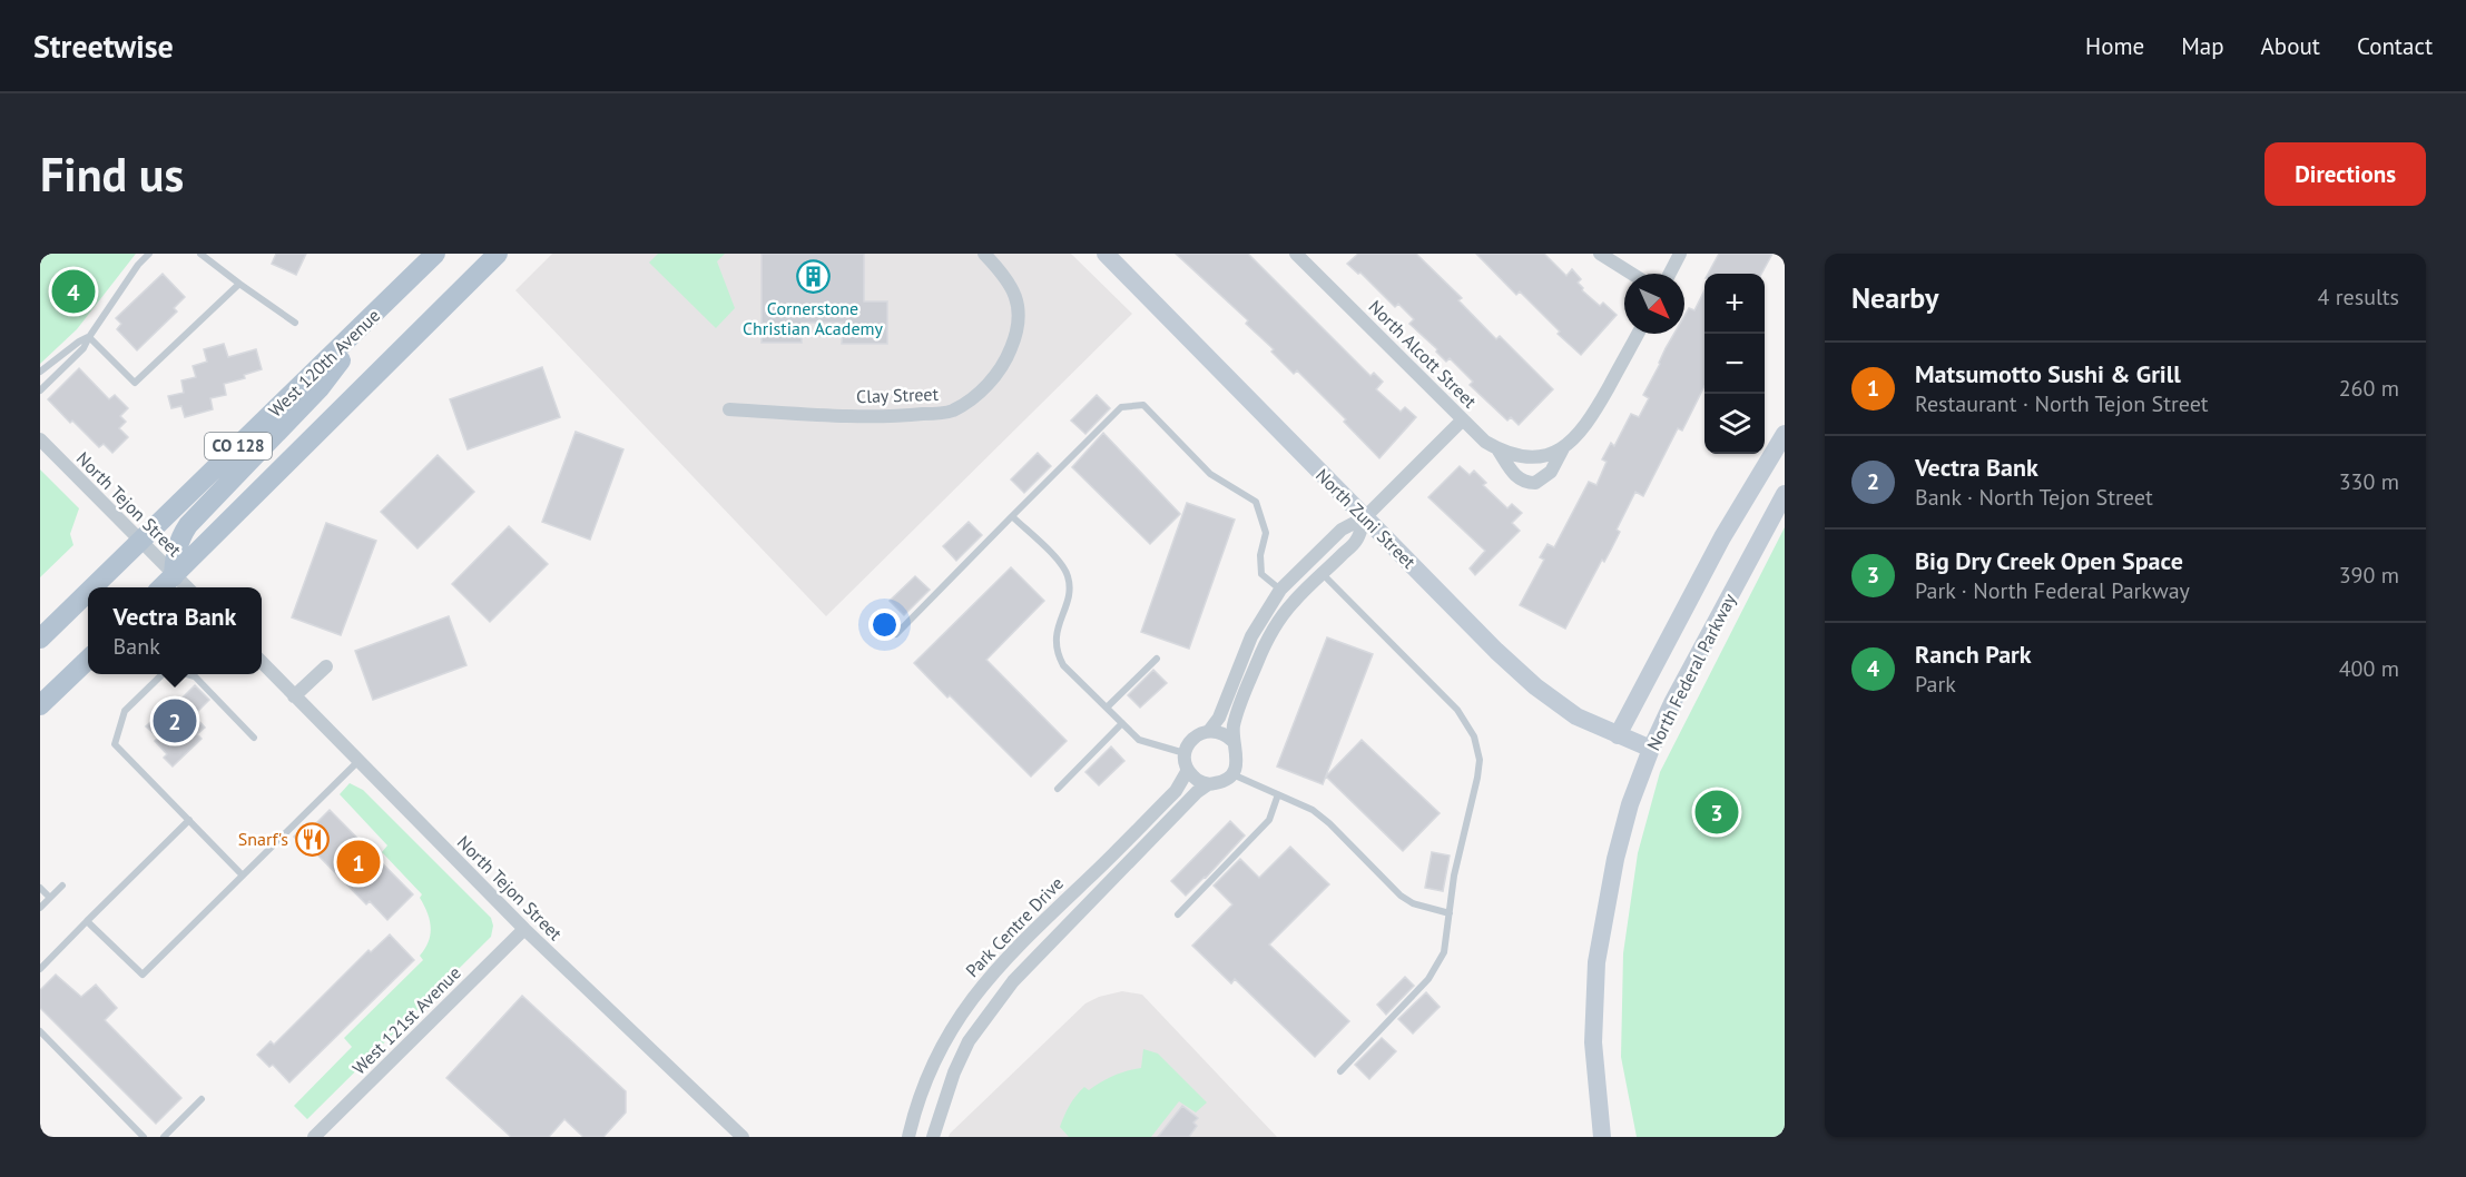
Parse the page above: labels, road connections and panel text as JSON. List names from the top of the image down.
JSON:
{
  "streets": {
    "main road": [
      "West 120th Avenue",
      "CO 128",
      "North Zuni Street",
      "North Federal Parkway"
    ],
    "street": [
      "North Alcott Street",
      "Clay Street",
      "North Tejon Street",
      "Park Centre Drive",
      "West 121st Avenue"
    ]
  },
  "crossings": [
    ["West 120th Avenue", "North Tejon Street"],
    ["CO 128", "North Tejon Street"],
    ["North Tejon Street", "West 121st Avenue"],
    ["North Zuni Street", "North Federal Parkway"]
  ],
  "places": {
    "building": ["Cornerstone Christian Academy"],
    "restaurant": ["Snarf's"]
  },
  "north": "bottom right",
  "page": {
    "header": "Streetwise",
    "nav": [
      "Home",
      "Map",
      "About",
      "Contact"
    ],
    "buttons": "Directions",
    "title": "Find us",
    "heading": ["Nearby", "4 results"],
    "pins": [
      "4",
      "2",
      "3",
      "1"
    ],
    "map_buttons": ["+", "−"],
    "list": [
      {
        "mark": "1",
        "name": "Matsumotto Sushi & Grill",
        "note": "Restaurant · North Tejon Street",
        "value": "260 m"
      },
      {
        "mark": "2",
        "name": "Vectra Bank",
        "note": "Bank · North Tejon Street",
        "value": "330 m"
      },
      {
        "mark": "3",
        "name": "Big Dry Creek Open Space",
        "note": "Park · North Federal Parkway",
        "value": "390 m"
      },
      {
        "mark": "4",
        "name": "Ranch Park",
        "note": "Park",
        "value": "400 m"
      }
    ],
    "popup": ["Vectra Bank", "Bank"]
  }
}
